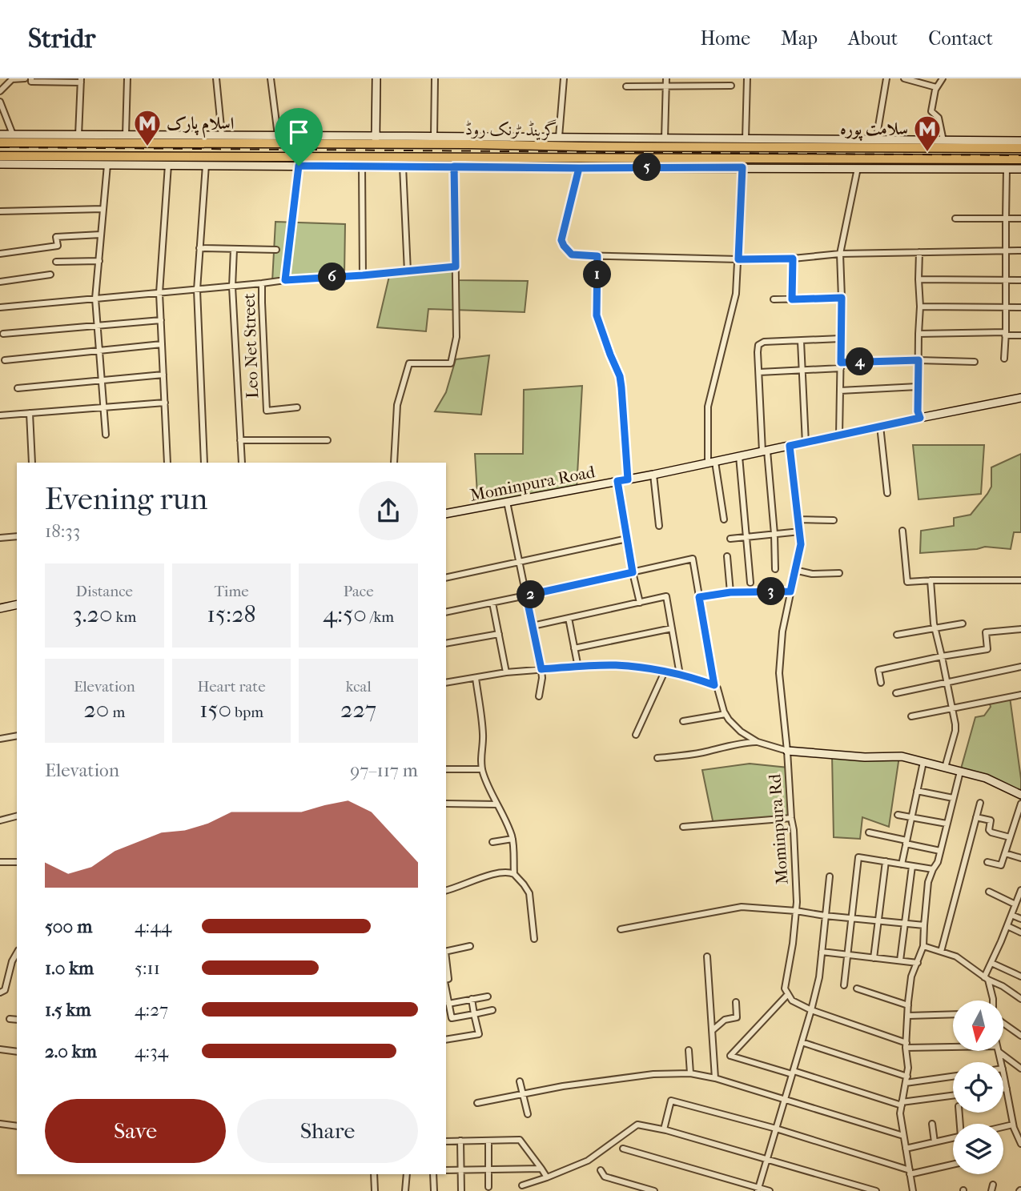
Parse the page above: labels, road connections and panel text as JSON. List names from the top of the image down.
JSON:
{
  "streets": {
    "main road": ["گرینڈ ٹرنک روڈ"],
    "street": ["Leo Net Street", "Mominpura Road", "Mominpura Rd"]
  },
  "crossings": [
    ["Mominpura Road", "Mominpura Rd"]
  ],
  "places": {
    "metro station": ["اسلام پارک", "سلامت پورہ"]
  },
  "north": "bottom",
  "page": {
    "header": "Stridr",
    "nav": [
      "Home",
      "Map",
      "About",
      "Contact"
    ],
    "pins": [
      "5",
      "1",
      "6",
      "4",
      "3",
      "2"
    ],
    "heading": ["Evening run", "18:33"],
    "stats": [
      ["Distance", "3.20 km"],
      ["Time", "15:28"],
      ["Pace", "4:50 /km"],
      ["Elevation", "20 m"],
      ["Heart rate", "150 bpm"],
      ["kcal", "227"]
    ],
    "chart": ["Elevation", "97–117 m"],
    "list": [
      {
        "name": "500 m",
        "note": "4:44"
      },
      {
        "name": "1.0 km",
        "note": "5:11"
      },
      {
        "name": "1.5 km",
        "note": "4:27"
      },
      {
        "name": "2.0 km",
        "note": "4:34"
      }
    ],
    "buttons": ["Save", "Share"]
  }
}
